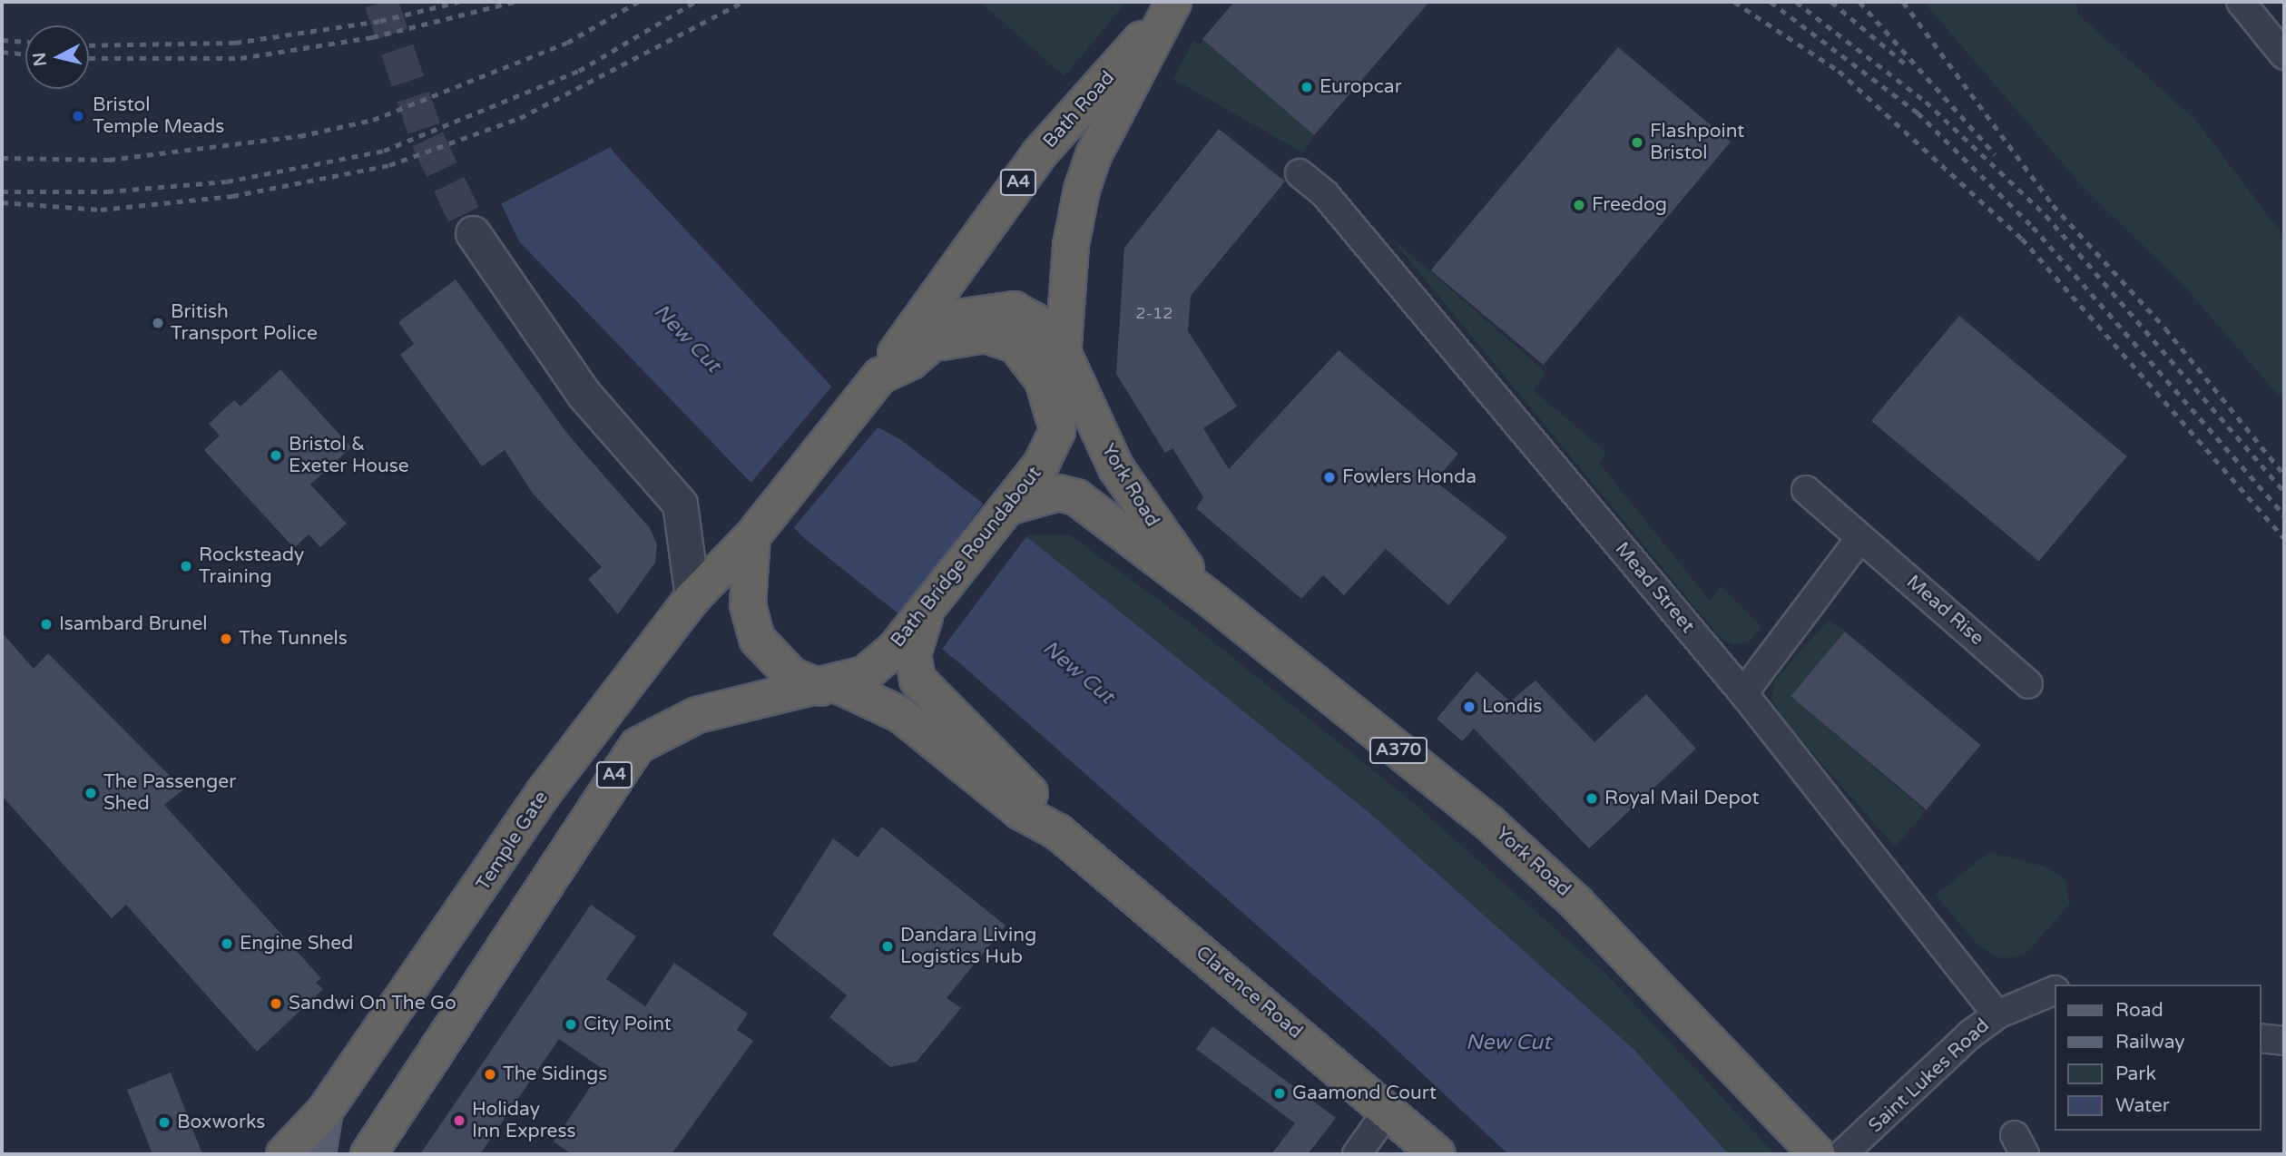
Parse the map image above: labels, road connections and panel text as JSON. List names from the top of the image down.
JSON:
{
  "streets": {
    "highway": [
      "Bath Road",
      "A4",
      "York Road",
      "Bath Bridge Roundabout",
      "A370",
      "Temple Gate",
      "Clarence Road"
    ],
    "street": ["Mead Street", "Mead Rise", "Saint Lukes Road"]
  },
  "crossings": [
    ["Bath Road", "A4"],
    ["Bath Road", "York Road"],
    ["Bath Road", "Bath Bridge Roundabout"],
    ["A4", "York Road"],
    ["A4", "Bath Bridge Roundabout"],
    ["A4", "Temple Gate"],
    ["A4", "Clarence Road"],
    ["York Road", "Bath Bridge Roundabout"],
    ["Bath Bridge Roundabout", "Clarence Road"],
    ["Mead Street", "Saint Lukes Road"]
  ],
  "water": ["New Cut"],
  "places": [
    "Europcar",
    "Bristol Temple Meads",
    "Flashpoint Bristol",
    "Freedog",
    "British Transport Police",
    "Bristol & Exeter House",
    "Fowlers Honda",
    "Rocksteady Training",
    "Isambard Brunel",
    "The Tunnels",
    "Londis",
    "The Passenger Shed",
    "Royal Mail Depot",
    "Engine Shed",
    "Dandara Living Logistics Hub",
    "Sandwi On The Go",
    "City Point",
    "The Sidings",
    "Gaamond Court",
    "Holiday Inn Express",
    "Boxworks"
  ],
  "house_numbers": ["2-12"],
  "legend": [
    "Road",
    "Railway",
    "Park",
    "Water"
  ],
  "north": "left"
}
